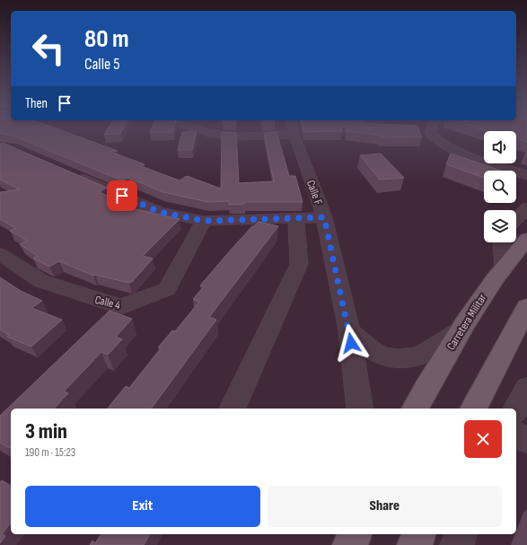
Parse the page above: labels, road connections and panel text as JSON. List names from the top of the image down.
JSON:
{
  "streets": {
    "main road": ["Carretera Militar"],
    "street": ["Calle F", "Calle 4"]
  },
  "page": {
    "turn": ["80 m", "Calle 5"],
    "then": "Then",
    "heading": ["3 min", "190 m · 15:23"],
    "buttons": ["Exit", "Share"]
  }
}
